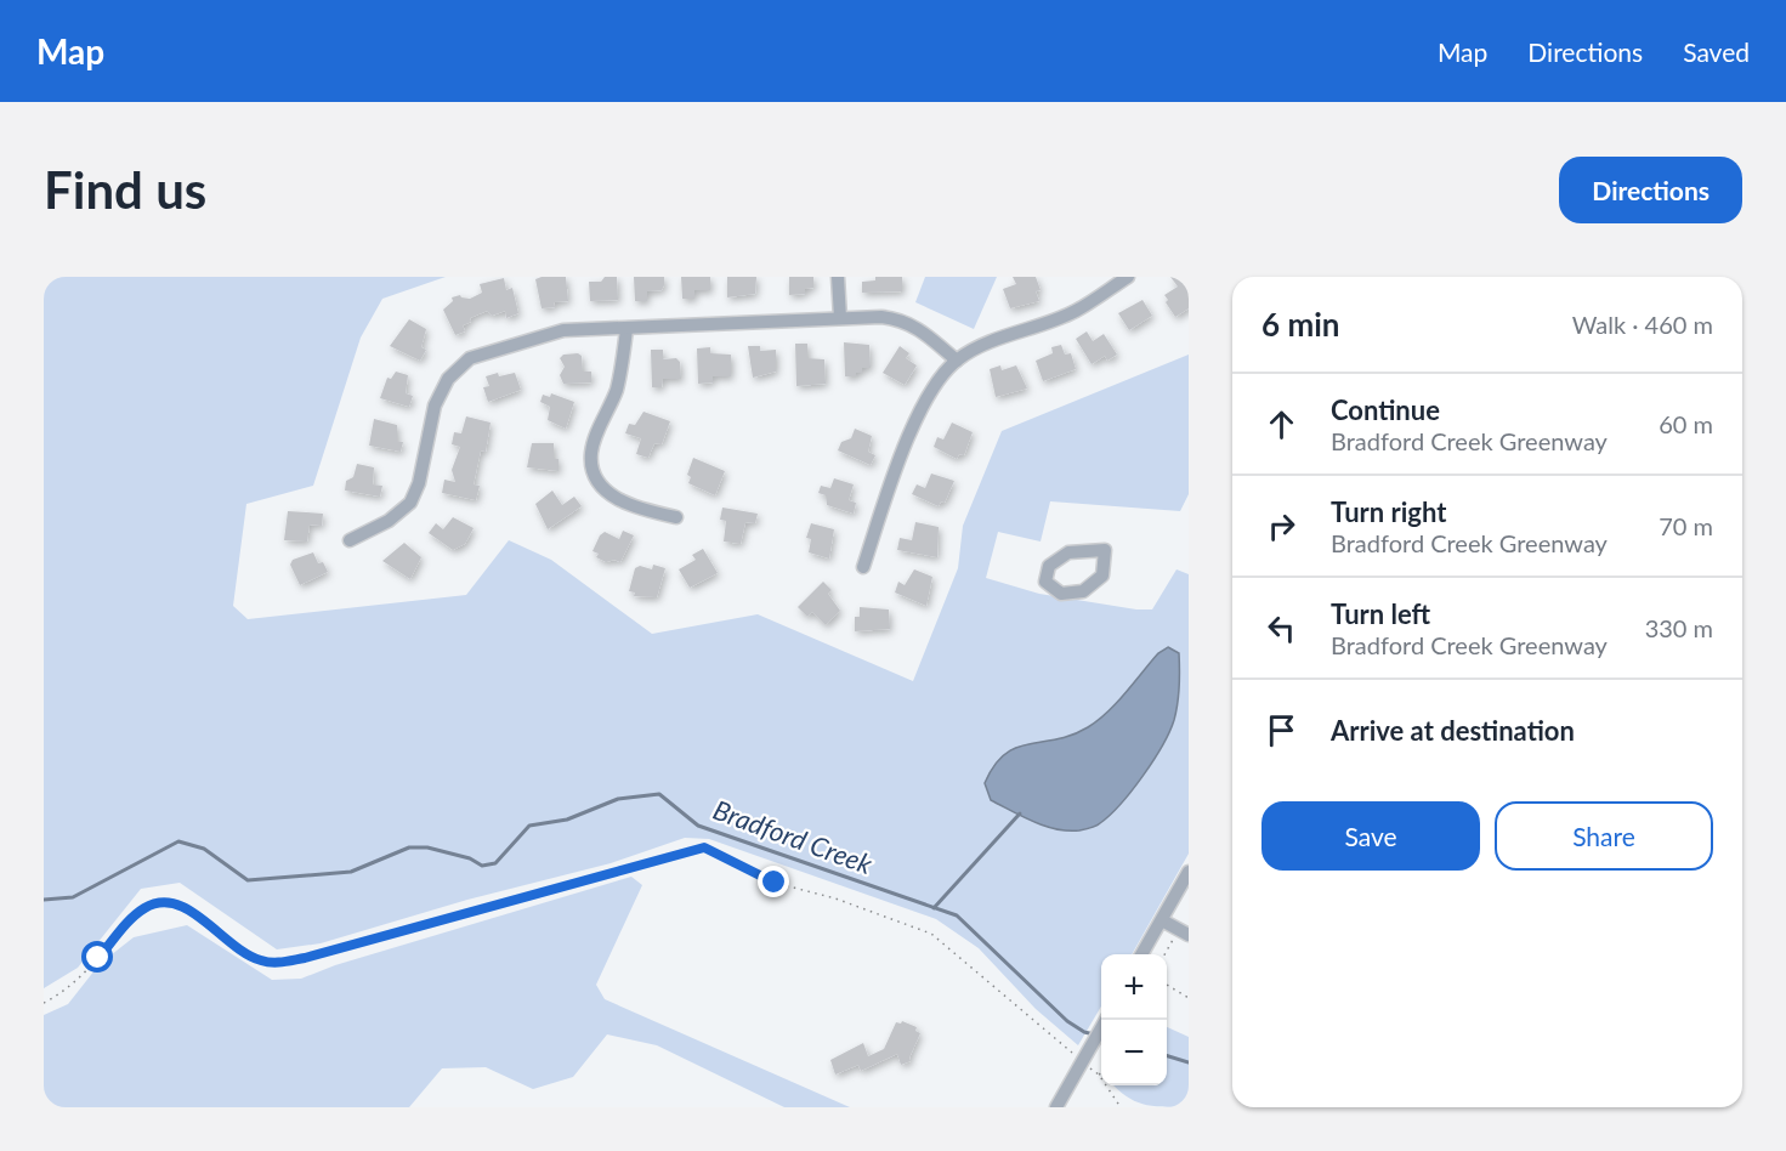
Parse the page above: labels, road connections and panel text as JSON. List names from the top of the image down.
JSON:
{
  "water": ["Bradford Creek"],
  "page": {
    "header": "Map",
    "nav": ["Map", "Directions", "Saved"],
    "buttons": [
      "Directions",
      ["Save", "Share"]
    ],
    "title": "Find us",
    "heading": ["6 min", "Walk · 460 m"],
    "list": [
      ["Continue", "Bradford Creek Greenway", "60 m"],
      ["Turn right", "Bradford Creek Greenway", "70 m"],
      ["Turn left", "Bradford Creek Greenway", "330 m"],
      "Arrive at destination"
    ],
    "map_buttons": ["+", "−"]
  }
}
